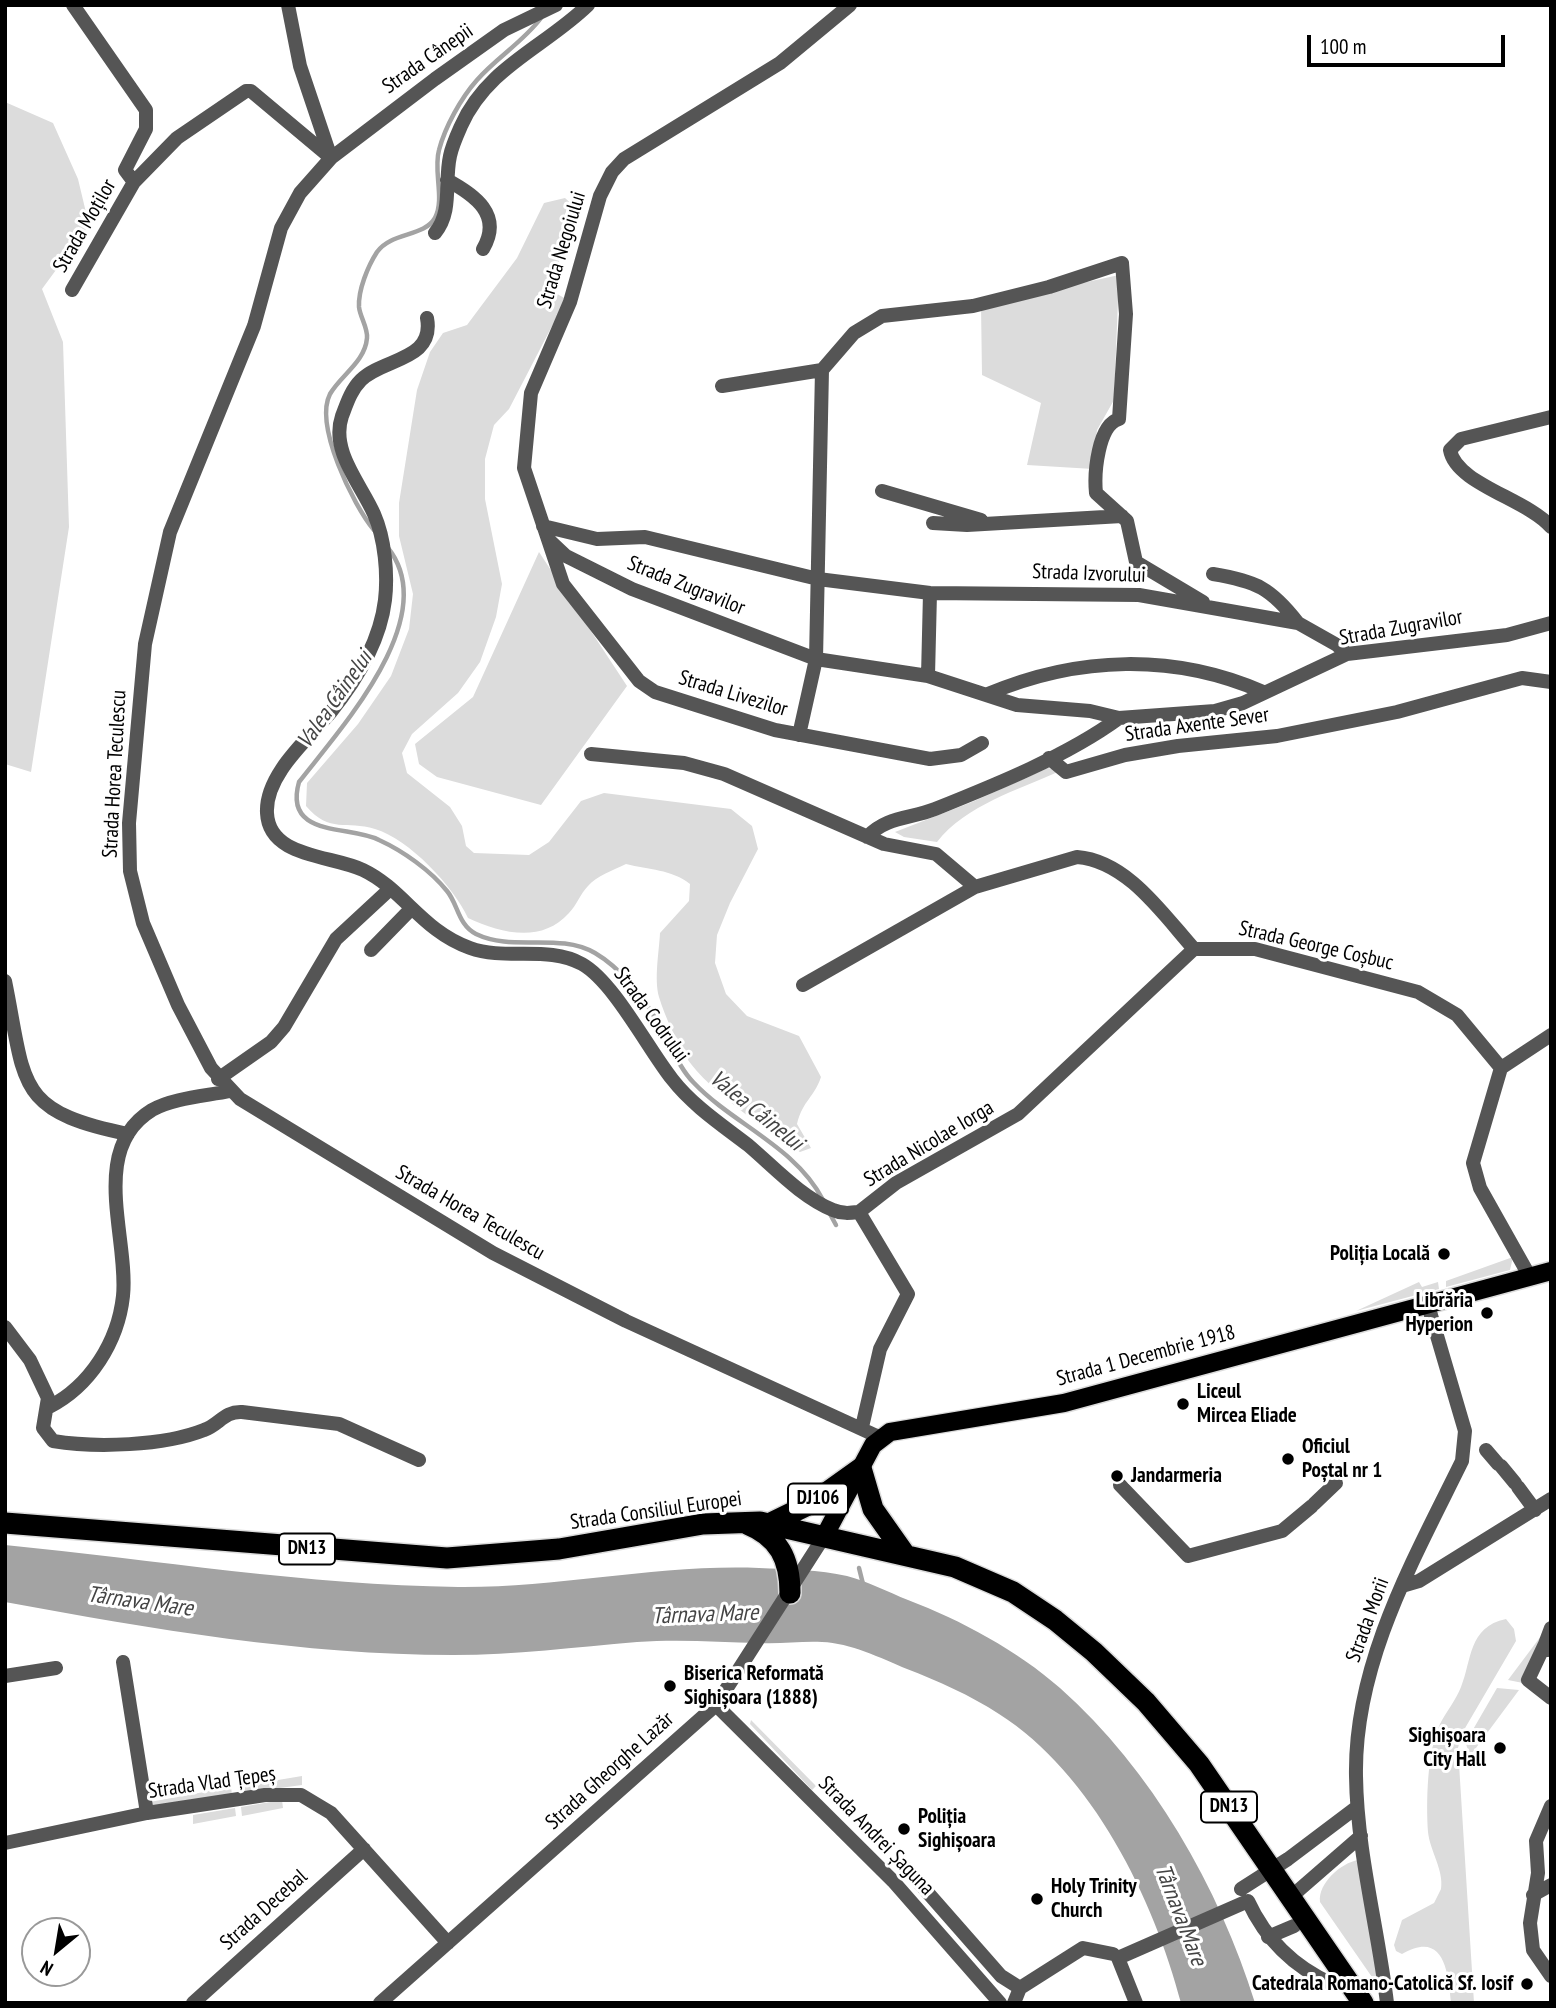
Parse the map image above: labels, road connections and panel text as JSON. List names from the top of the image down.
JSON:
{
  "streets": {
    "highway": ["DJ106", "Strada Consiliul Europei", "DN13"],
    "main road": ["Strada 1 Decembrie 1918"],
    "street": [
      "Strada Cânepii",
      "Strada Moților",
      "Strada Negoiului",
      "Strada Izvorului",
      "Strada Zugravilor",
      "Strada Livezilor",
      "Strada Axente Sever",
      "Strada Horea Teculescu",
      "Strada George Coșbuc",
      "Strada Codrului",
      "Strada Nicolae Iorga",
      "Strada Morii",
      "Strada Gheorghe Lazăr",
      "Strada Vlad Țepeș",
      "Strada Andrei Șaguna",
      "Strada Decebal"
    ]
  },
  "crossings": [
    ["Strada Cânepii", "Strada Moților"],
    ["Strada Cânepii", "Strada Horea Teculescu"],
    ["Strada Moților", "Strada Horea Teculescu"],
    ["Strada Negoiului", "Strada Izvorului"],
    ["Strada Negoiului", "Strada Zugravilor"],
    ["Strada Negoiului", "Strada Livezilor"],
    ["Strada Izvorului", "Strada Zugravilor"],
    ["Strada Izvorului", "Strada Livezilor"],
    ["Strada Zugravilor", "Strada Livezilor"],
    ["Strada Zugravilor", "Strada Axente Sever"],
    ["Strada Horea Teculescu", "Strada Nicolae Iorga"],
    ["Strada Horea Teculescu", "Strada 1 Decembrie 1918"],
    ["Strada Horea Teculescu", "DJ106"],
    ["Strada George Coșbuc", "Strada Nicolae Iorga"],
    ["Strada Codrului", "Strada Nicolae Iorga"],
    ["Strada 1 Decembrie 1918", "DJ106"],
    ["DJ106", "Strada Consiliul Europei"],
    ["DJ106", "Strada Gheorghe Lazăr"],
    ["Strada Consiliul Europei", "Strada Gheorghe Lazăr"],
    ["Strada Gheorghe Lazăr", "Strada Vlad Țepeș"],
    ["Strada Gheorghe Lazăr", "Strada Andrei Șaguna"],
    ["Strada Vlad Țepeș", "Strada Decebal"]
  ],
  "water": ["Valea Câinelui", "Târnava Mare"],
  "places": [
    "Poliția Locală",
    "Librăria Hyperion",
    "Liceul Mircea Eliade",
    "Oficiul Poștal nr 1",
    "Jandarmeria",
    "Biserica Reformată Sighișoara (1888)",
    "Sighișoara City Hall",
    "Poliția Sighișoara",
    "Holy Trinity Church",
    "Catedrala Romano-Catolică Sf. Iosif"
  ],
  "scale_bar": "100 m",
  "north": "bottom left"
}
